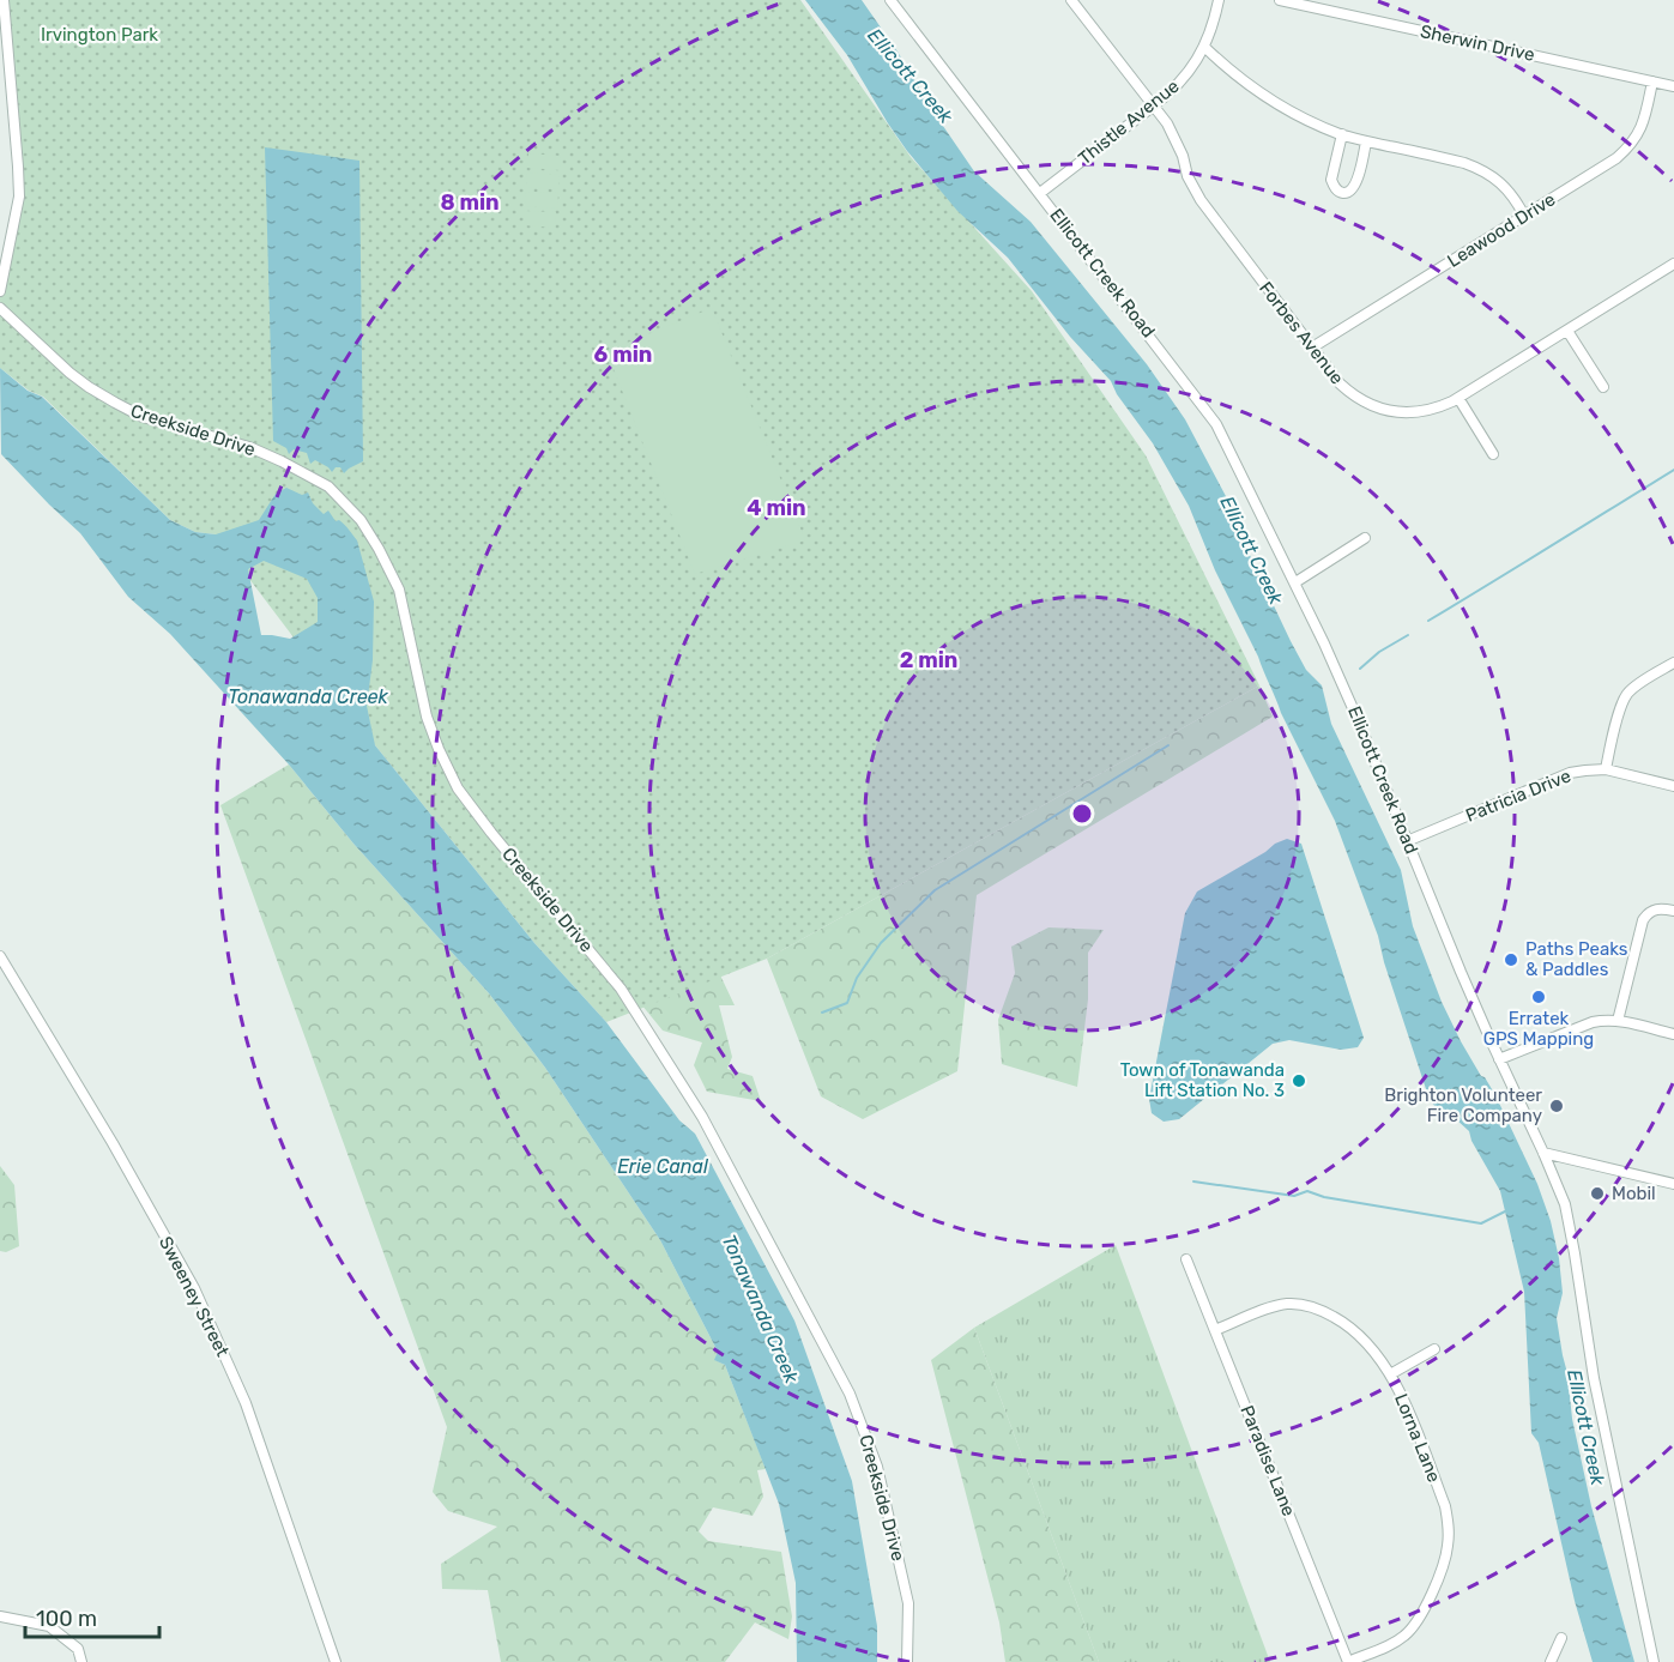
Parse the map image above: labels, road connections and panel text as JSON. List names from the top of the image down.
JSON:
{
  "streets": {
    "street": [
      "Sherwin Drive",
      "Thistle Avenue",
      "Leawood Drive",
      "Ellicott Creek Road",
      "Forbes Avenue",
      "Creekside Drive",
      "Patricia Drive",
      "Sweeney Street",
      "Lorna Lane",
      "Paradise Lane"
    ]
  },
  "crossings": [
    ["Sherwin Drive", "Leawood Drive"],
    ["Thistle Avenue", "Ellicott Creek Road"],
    ["Thistle Avenue", "Forbes Avenue"],
    ["Leawood Drive", "Forbes Avenue"],
    ["Ellicott Creek Road", "Patricia Drive"],
    ["Lorna Lane", "Paradise Lane"]
  ],
  "water": ["Ellicott Creek", "Tonawanda Creek", "Erie Canal"],
  "parks": ["Irvington Park"],
  "places": [
    "Paths Peaks & Paddles",
    "Erratek GPS Mapping",
    "Town of Tonawanda Lift Station No. 3",
    "Brighton Volunteer Fire Company",
    "Mobil"
  ],
  "scale_bar": "100 m",
  "rings": [
    "8 min",
    "6 min",
    "4 min",
    "2 min"
  ]
}
